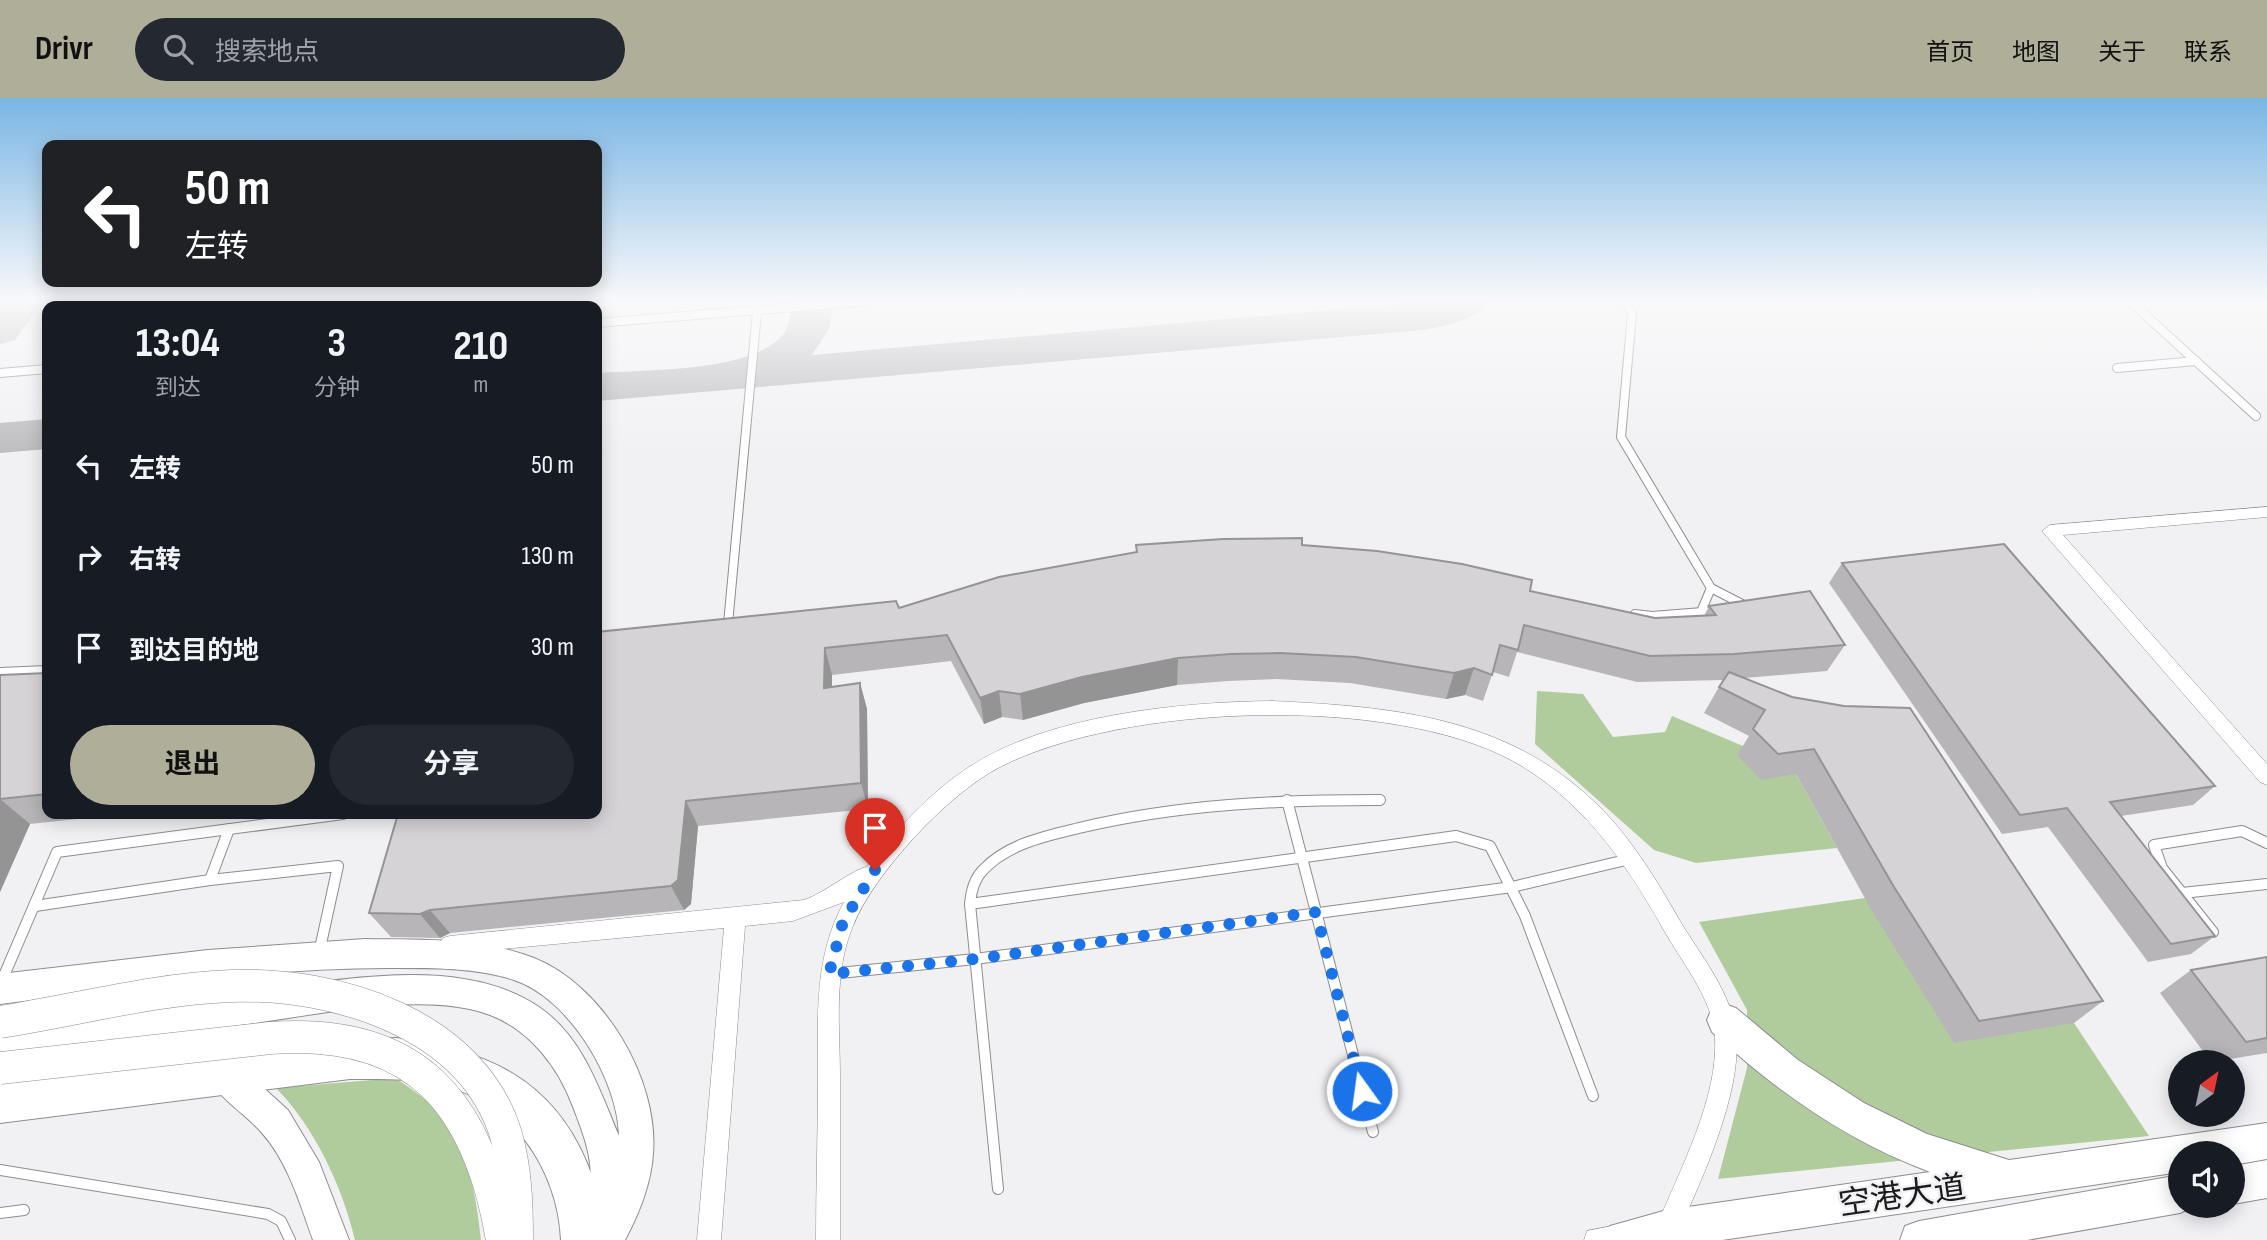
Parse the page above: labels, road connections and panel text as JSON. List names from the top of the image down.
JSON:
{
  "streets": {
    "main road": ["空港大道"]
  },
  "north": "top right",
  "page": {
    "header": "Drivr",
    "search": "搜索地点",
    "nav": [
      "首页",
      "地图",
      "关于",
      "联系"
    ],
    "turn": ["50 m", "左转"],
    "eta": [
      "13:04",
      "到达",
      "3",
      "分钟",
      "210",
      "m"
    ],
    "list": [
      {
        "name": "左转",
        "value": "50 m"
      },
      {
        "name": "右转",
        "value": "130 m"
      },
      {
        "name": "到达目的地",
        "value": "30 m"
      }
    ],
    "buttons": ["退出", "分享"]
  }
}
